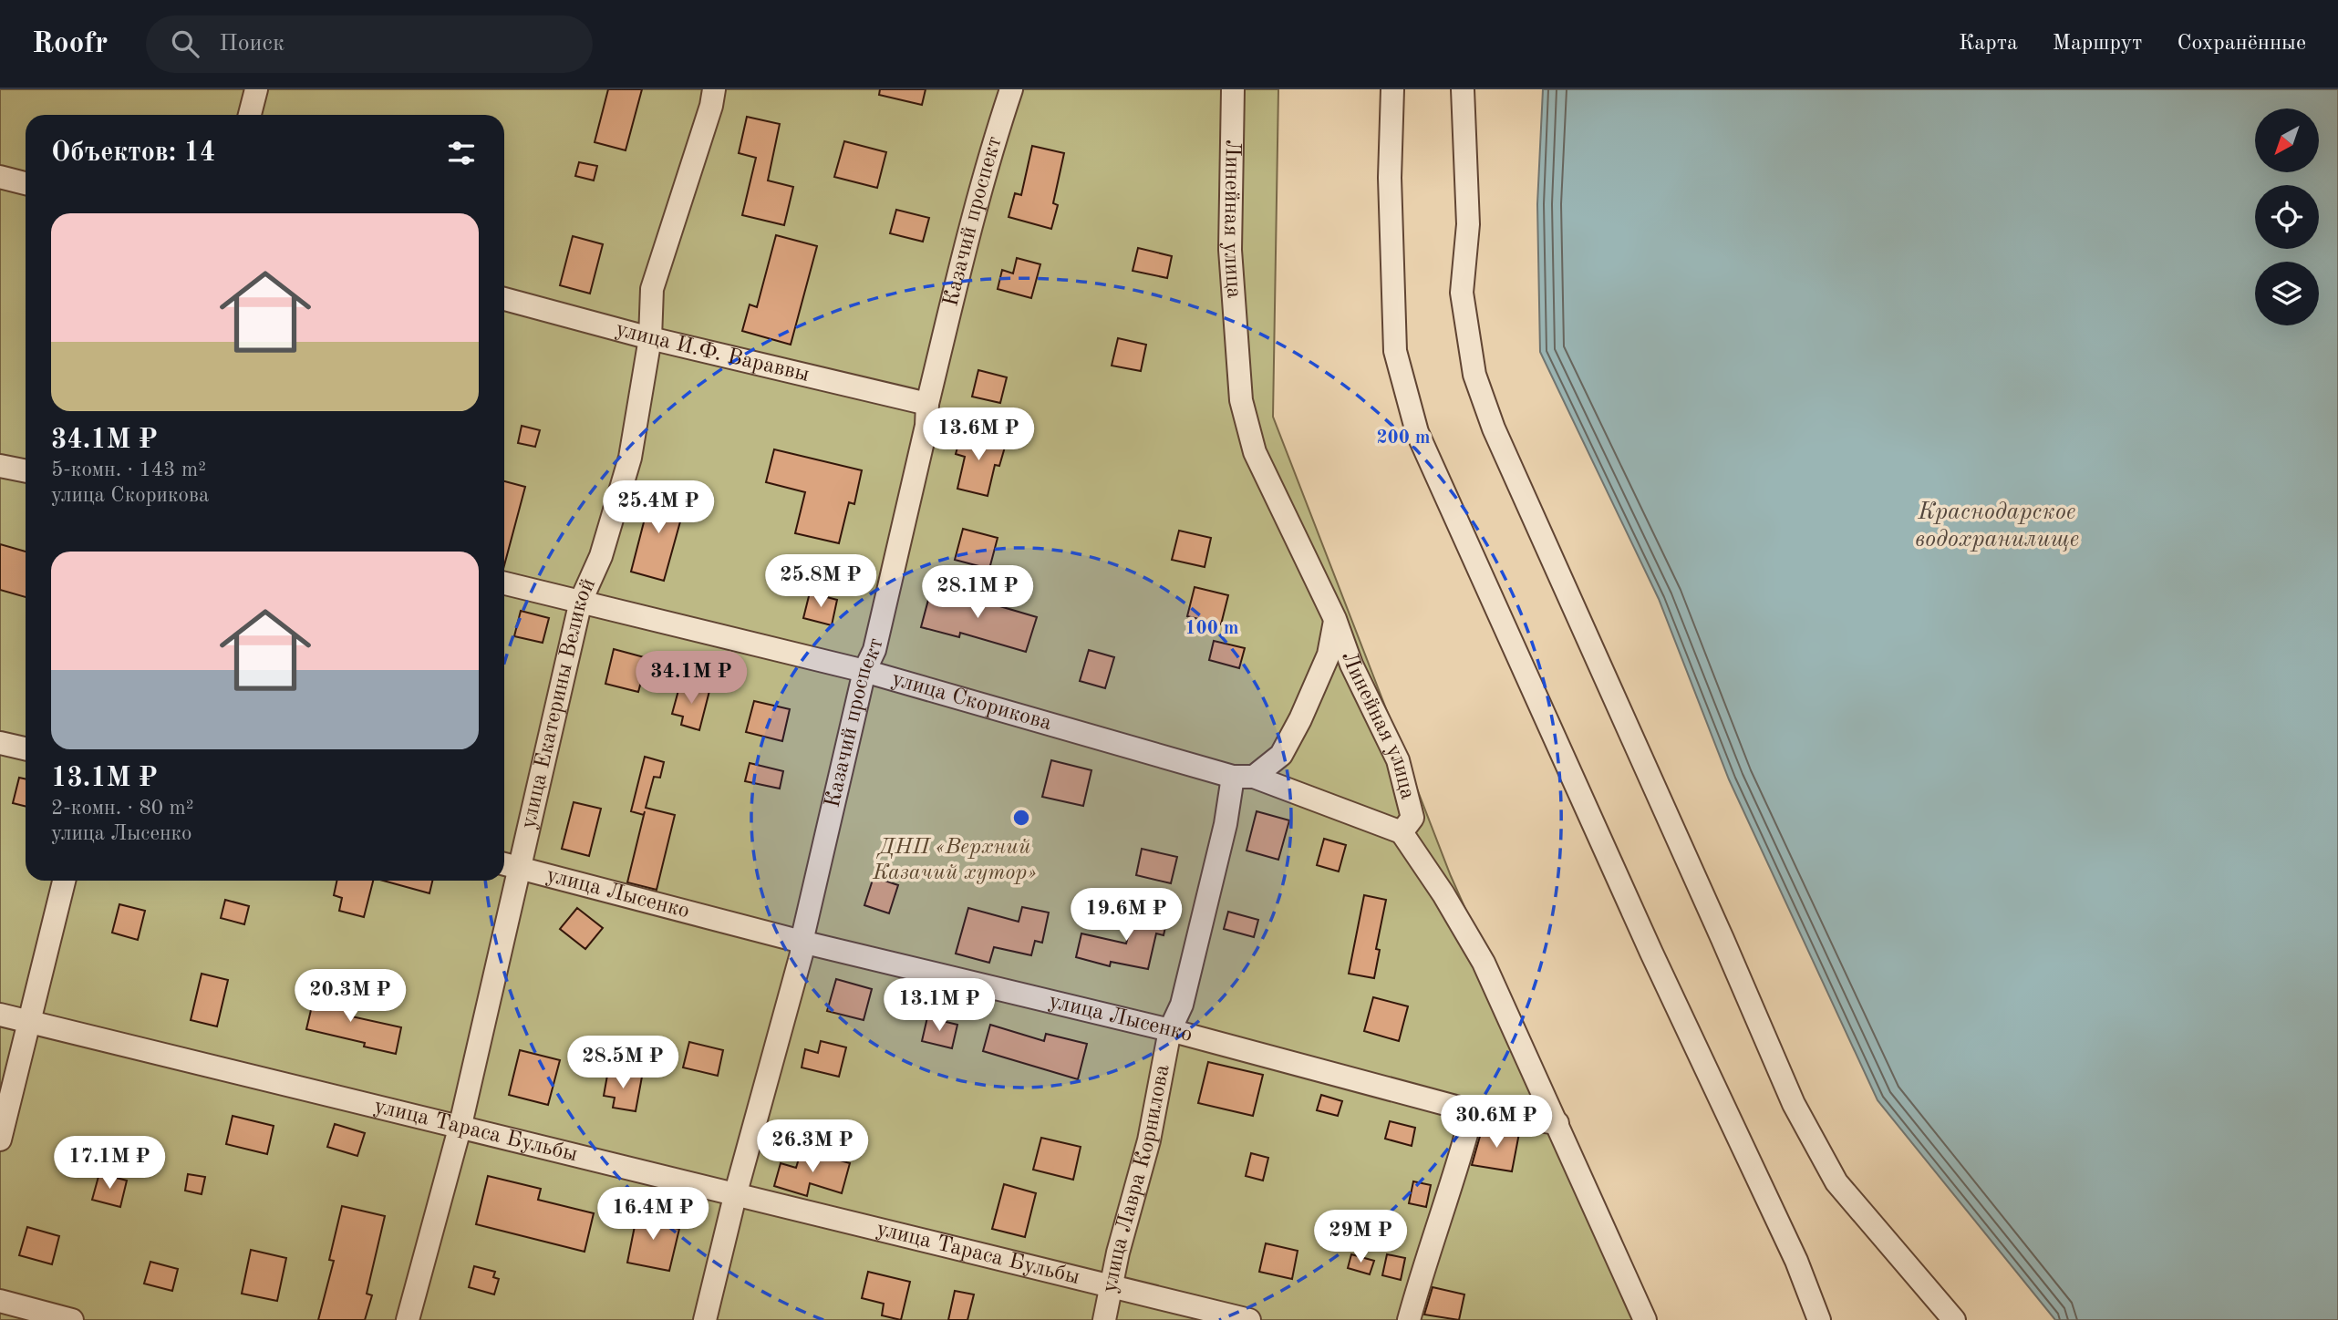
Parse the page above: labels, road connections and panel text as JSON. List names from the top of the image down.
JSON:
{
  "streets": {
    "street": [
      "Линейная улица",
      "Казачий проспект",
      "улица И.Ф. Вараввы",
      "улица Скорикова",
      "улица Екатерины Великой",
      "улица Лысенко",
      "улица Тараса Бульбы",
      "улица Лавра Корнилова"
    ]
  },
  "crossings": [
    ["Линейная улица", "улица Скорикова"],
    ["Линейная улица", "улица Лысенко"],
    ["Казачий проспект", "улица И.Ф. Вараввы"],
    ["Казачий проспект", "улица Скорикова"],
    ["Казачий проспект", "улица Лысенко"],
    ["Казачий проспект", "улица Тараса Бульбы"],
    ["улица И.Ф. Вараввы", "улица Екатерины Великой"],
    ["улица Скорикова", "улица Екатерины Великой"],
    ["улица Скорикова", "улица Лавра Корнилова"],
    ["улица Екатерины Великой", "улица Лысенко"],
    ["улица Екатерины Великой", "улица Тараса Бульбы"],
    ["улица Лысенко", "улица Лавра Корнилова"],
    ["улица Тараса Бульбы", "улица Лавра Корнилова"]
  ],
  "water": ["Краснодарское водохранилище"],
  "parks": ["ДНП «Верхний Казачий хутор»"],
  "north": "bottom left",
  "page": {
    "header": "Roofr",
    "search": "Поиск",
    "nav": ["Карта", "Маршрут", "Сохранённые"],
    "heading": "Объектов: 14",
    "list": [
      {
        "name": "34.1M ₽",
        "note": "5-комн. · 143 m² · улица Скорикова"
      },
      {
        "name": "13.1M ₽",
        "note": "2-комн. · 80 m² · улица Лысенко"
      }
    ],
    "price": [
      "13.6M ₽",
      "25.4M ₽",
      "25.8M ₽",
      "28.1M ₽",
      "34.1M ₽",
      "19.6M ₽",
      "20.3M ₽",
      "13.1M ₽",
      "28.5M ₽",
      "30.6M ₽",
      "26.3M ₽",
      "17.1M ₽",
      "16.4M ₽",
      "29M ₽"
    ]
  },
  "rings": ["200 m", "100 m"]
}
